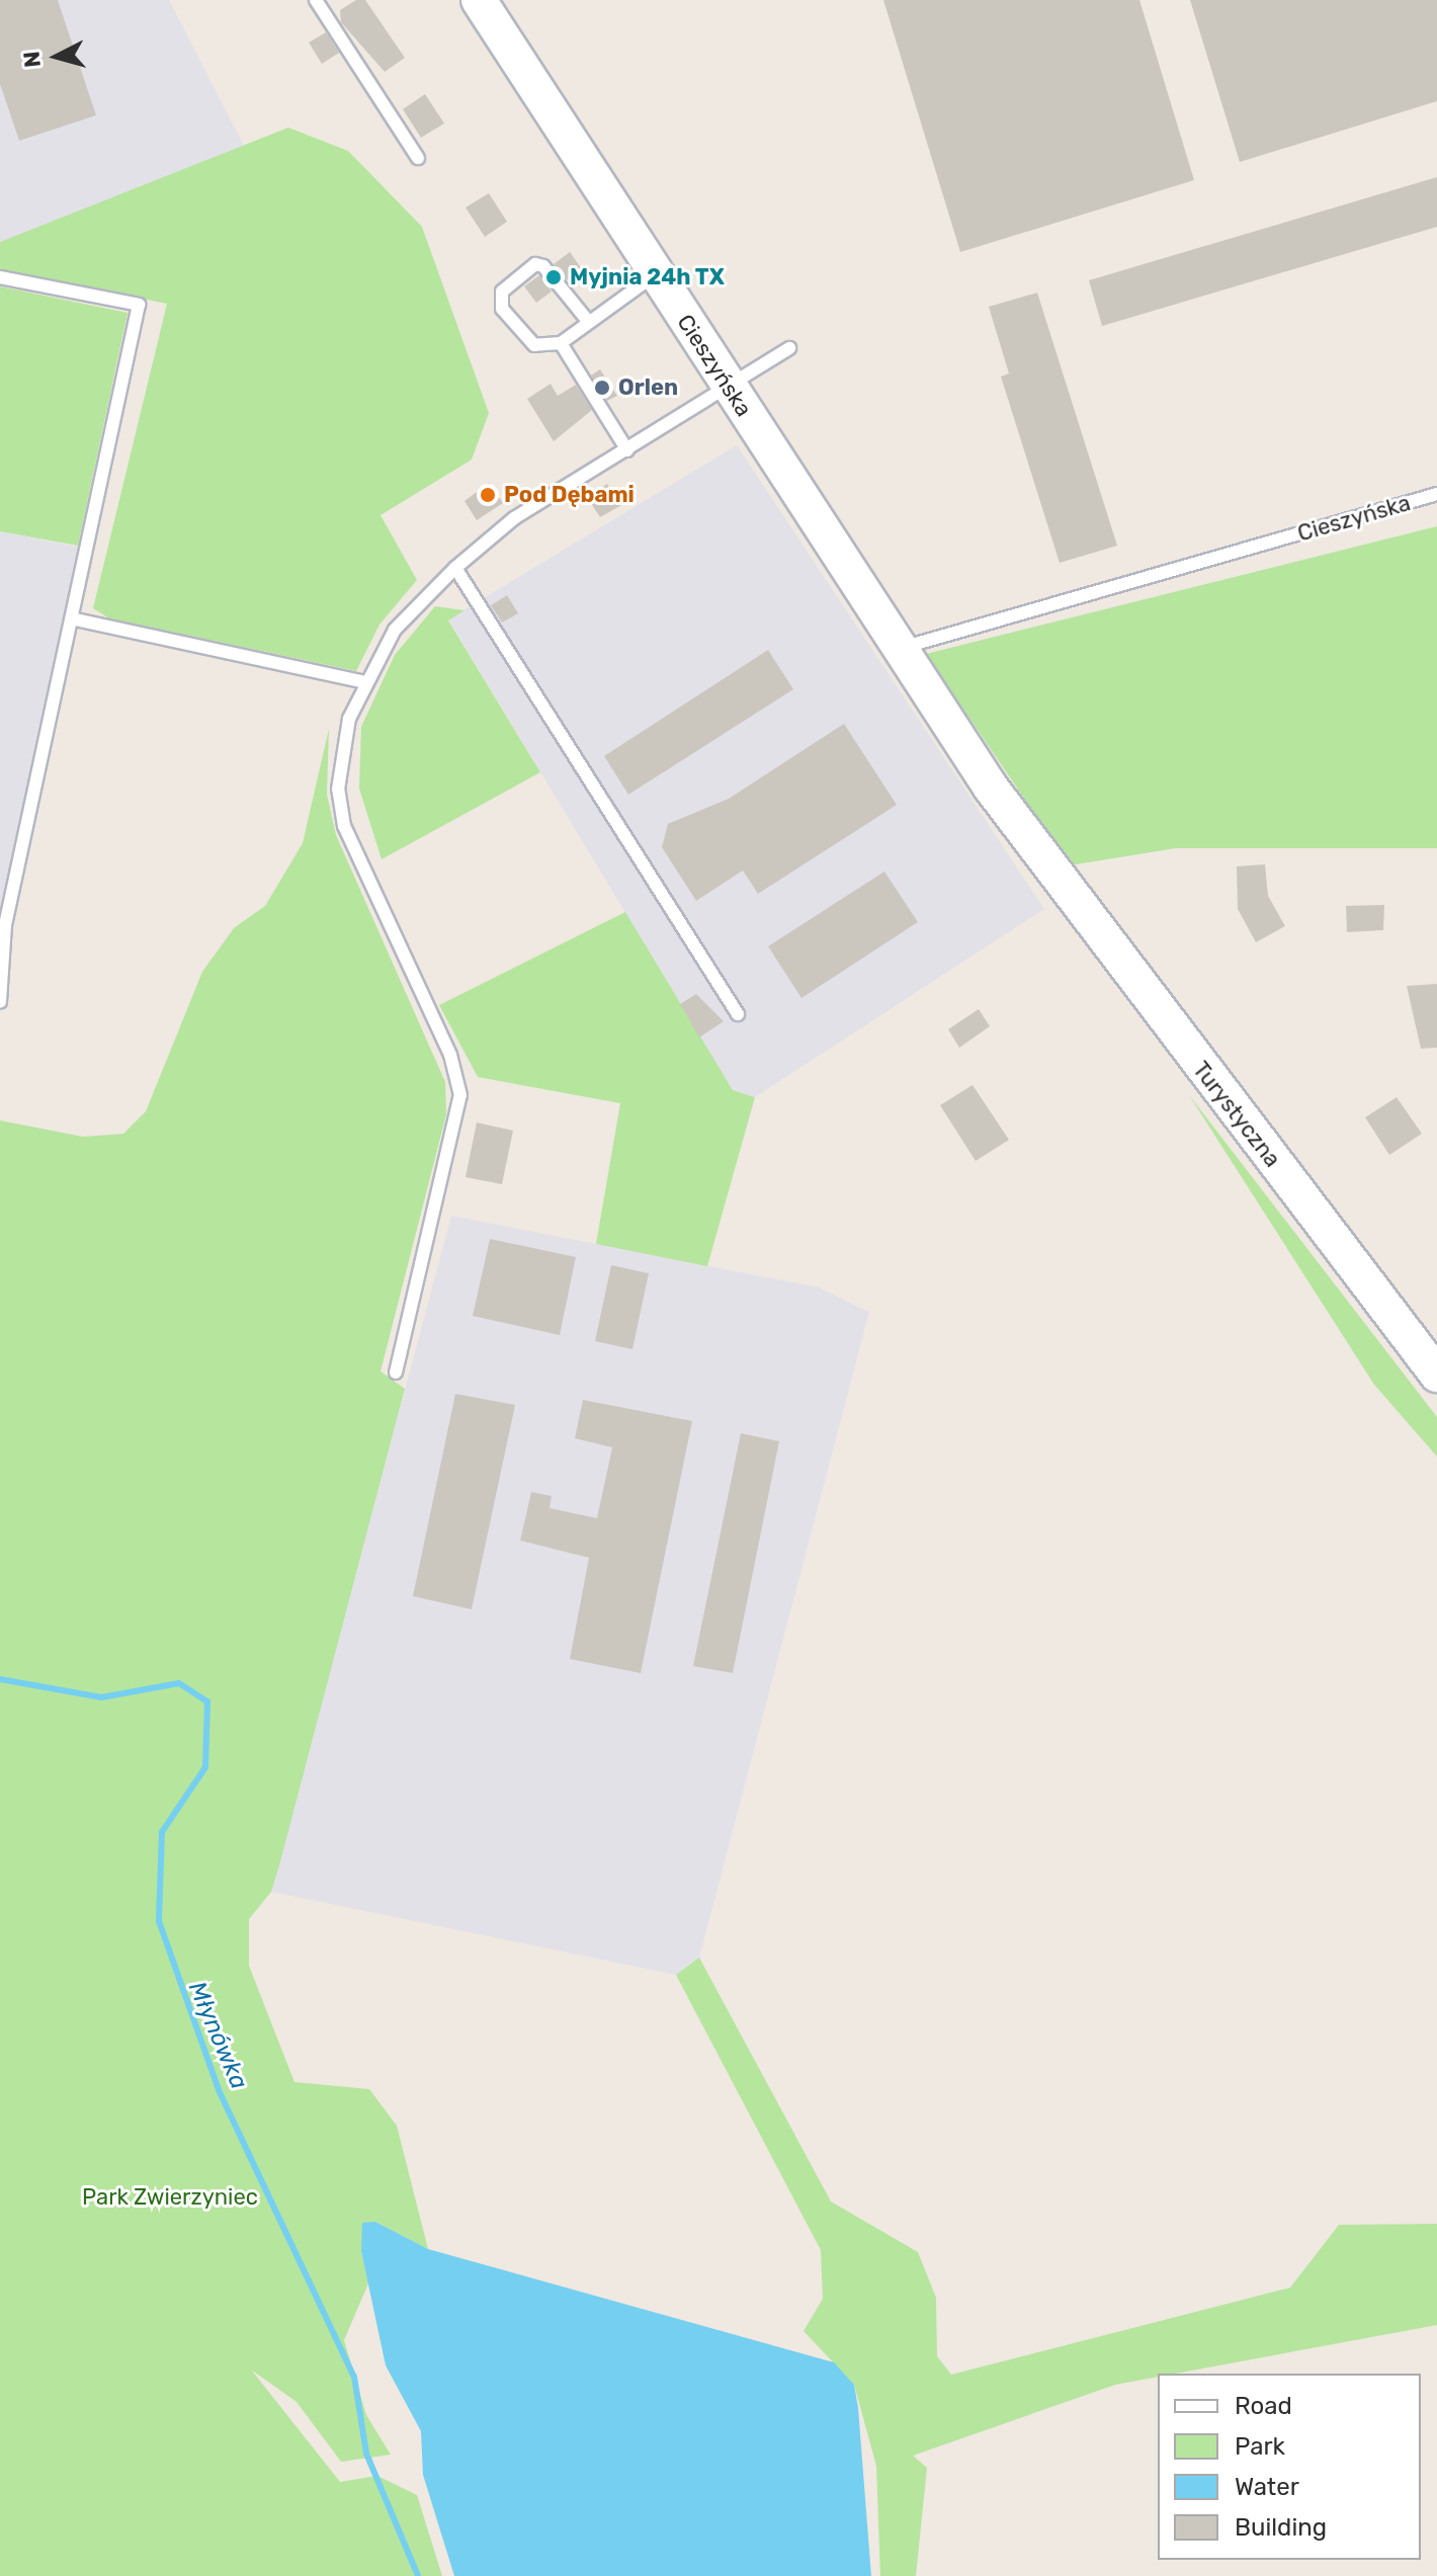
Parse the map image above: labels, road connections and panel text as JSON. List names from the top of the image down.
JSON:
{
  "streets": {
    "main road": ["Cieszyńska", "Turystyczna"]
  },
  "crossings": [
    ["Cieszyńska", "Turystyczna"]
  ],
  "water": ["Młynówka"],
  "parks": ["Park Zwierzyniec"],
  "places": ["Myjnia 24h TX", "Orlen", "Pod Dębami"],
  "legend": [
    "Road",
    "Park",
    "Water",
    "Building"
  ],
  "north": "left"
}
